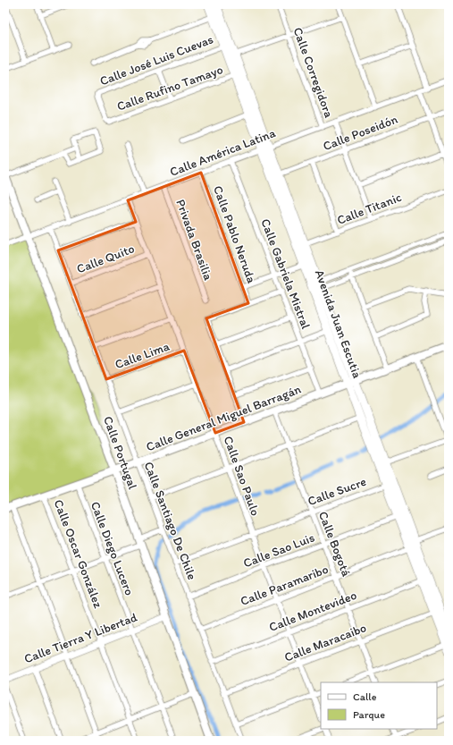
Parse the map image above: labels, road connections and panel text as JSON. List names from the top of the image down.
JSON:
{
  "streets": {
    "main road": ["Avenida Juan Escutia", "Calle General Miguel Barragán", "Calle Portugal"],
    "street": [
      "Calle José Luis Cuevas",
      "Calle Corregidora",
      "Calle Rufino Tamayo",
      "Calle Poseidón",
      "Calle América Latina",
      "Calle Titanic",
      "Calle Pablo Neruda",
      "Privada Brasilia",
      "Calle Quito",
      "Calle Gabriela Mistral",
      "Calle Lima",
      "Calle Sao Paulo",
      "Calle Sucre",
      "Calle Santiago De Chile",
      "Calle Bogotá",
      "Calle Diego Lucero",
      "Calle Sao Luis",
      "Calle Oscar González",
      "Calle Paramaribo",
      "Calle Montevideo",
      "Calle Tierra Y Libertad",
      "Calle Maracaibo"
    ]
  },
  "crossings": [
    ["Calle José Luis Cuevas", "Calle Rufino Tamayo"],
    ["Calle José Luis Cuevas", "Avenida Juan Escutia"],
    ["Calle Corregidora", "Calle América Latina"],
    ["Calle Rufino Tamayo", "Avenida Juan Escutia"],
    ["Calle Poseidón", "Avenida Juan Escutia"],
    ["Calle América Latina", "Calle Pablo Neruda"],
    ["Calle América Latina", "Privada Brasilia"],
    ["Calle América Latina", "Calle Gabriela Mistral"],
    ["Calle América Latina", "Avenida Juan Escutia"],
    ["Calle América Latina", "Calle Portugal"],
    ["Calle América Latina", "Calle Sao Paulo"],
    ["Calle América Latina", "Calle Santiago De Chile"],
    ["Calle Titanic", "Avenida Juan Escutia"],
    ["Calle Quito", "Calle Sao Paulo"],
    ["Calle Quito", "Calle Santiago De Chile"],
    ["Calle Gabriela Mistral", "Calle General Miguel Barragán"],
    ["Avenida Juan Escutia", "Calle General Miguel Barragán"],
    ["Avenida Juan Escutia", "Calle Sucre"],
    ["Avenida Juan Escutia", "Calle Sao Luis"],
    ["Avenida Juan Escutia", "Calle Paramaribo"],
    ["Avenida Juan Escutia", "Calle Montevideo"],
    ["Avenida Juan Escutia", "Calle Maracaibo"],
    ["Calle Lima", "Calle Sao Paulo"],
    ["Calle Lima", "Calle Santiago De Chile"],
    ["Calle General Miguel Barragán", "Calle Portugal"],
    ["Calle General Miguel Barragán", "Calle Sao Paulo"],
    ["Calle General Miguel Barragán", "Calle Santiago De Chile"],
    ["Calle General Miguel Barragán", "Calle Bogotá"],
    ["Calle General Miguel Barragán", "Calle Diego Lucero"],
    ["Calle General Miguel Barragán", "Calle Oscar González"],
    ["Calle Portugal", "Calle Tierra Y Libertad"],
    ["Calle Sao Paulo", "Calle Sucre"],
    ["Calle Sao Paulo", "Calle Sao Luis"],
    ["Calle Sao Paulo", "Calle Paramaribo"],
    ["Calle Sao Paulo", "Calle Montevideo"],
    ["Calle Sao Paulo", "Calle Maracaibo"],
    ["Calle Sucre", "Calle Santiago De Chile"],
    ["Calle Sucre", "Calle Bogotá"],
    ["Calle Santiago De Chile", "Calle Sao Luis"],
    ["Calle Santiago De Chile", "Calle Paramaribo"],
    ["Calle Santiago De Chile", "Calle Montevideo"],
    ["Calle Santiago De Chile", "Calle Maracaibo"],
    ["Calle Bogotá", "Calle Sao Luis"],
    ["Calle Bogotá", "Calle Paramaribo"],
    ["Calle Bogotá", "Calle Montevideo"],
    ["Calle Bogotá", "Calle Maracaibo"],
    ["Calle Diego Lucero", "Calle Tierra Y Libertad"],
    ["Calle Oscar González", "Calle Tierra Y Libertad"]
  ],
  "legend": ["Calle", "Parque"]
}
